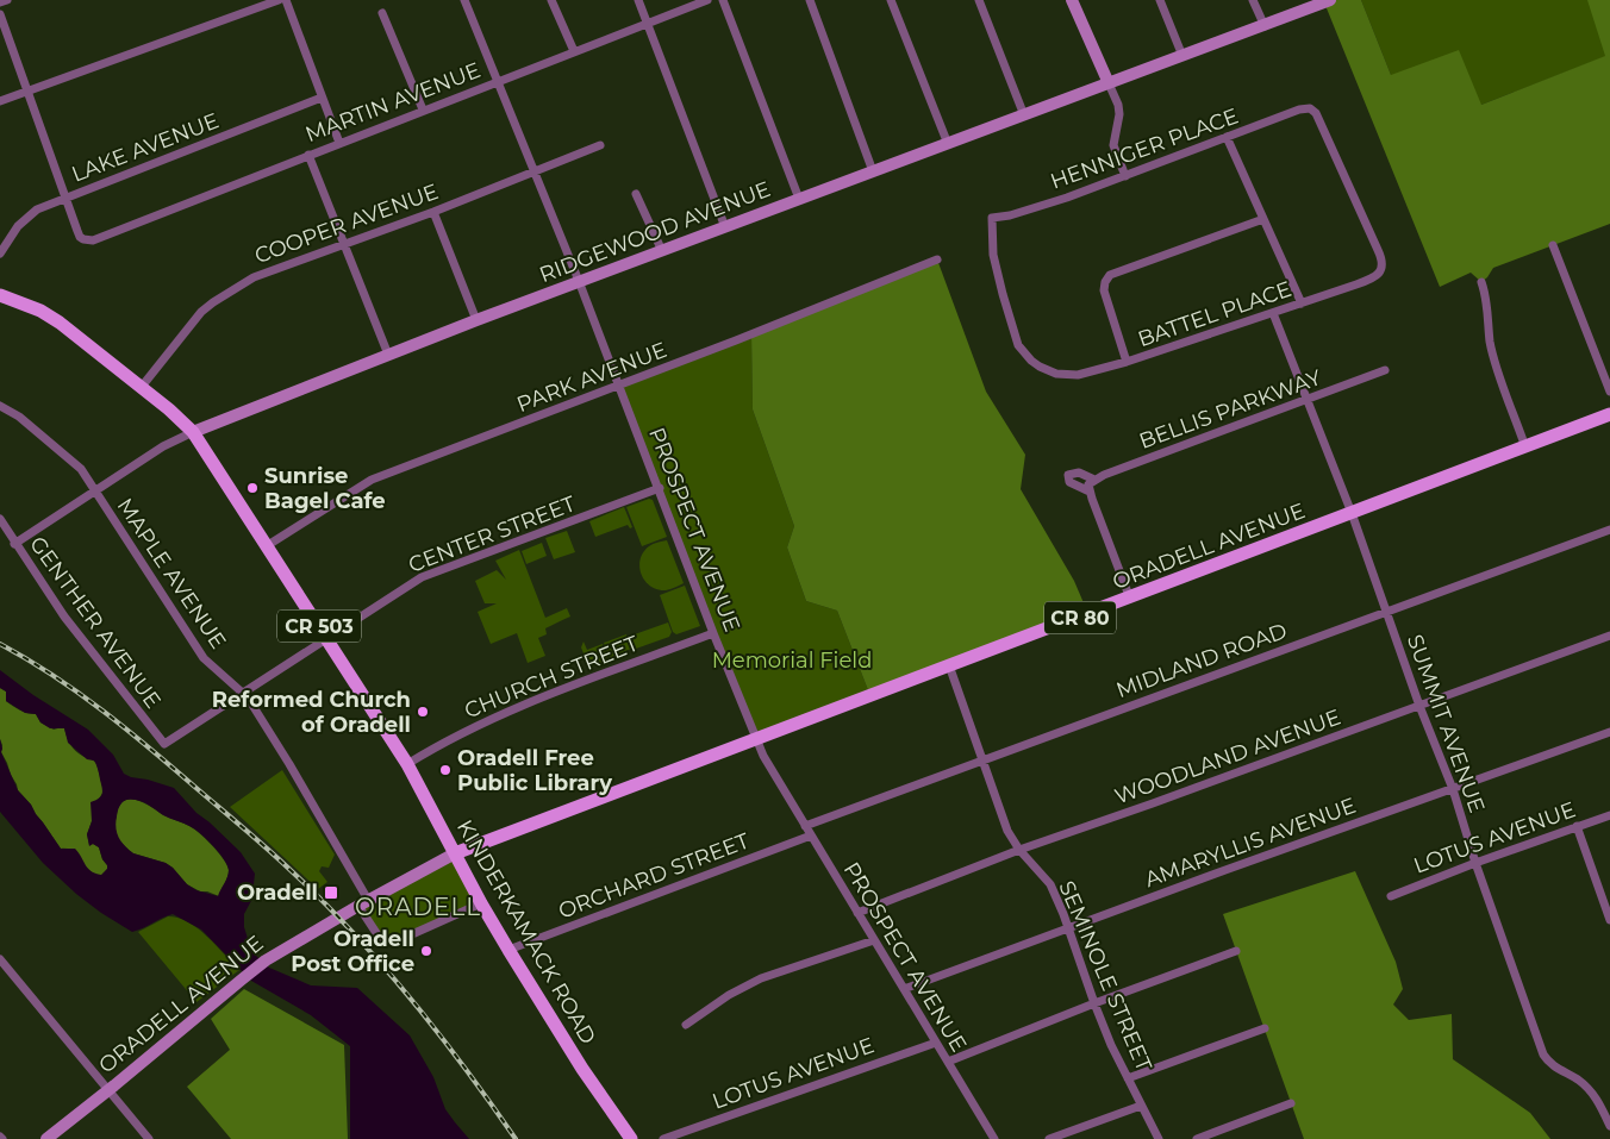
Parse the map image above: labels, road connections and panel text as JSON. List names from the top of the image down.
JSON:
{
  "streets": {
    "main road": [
      "ORADELL AVENUE",
      "CR 80",
      "CR 503",
      "KINDERKAMACK ROAD"
    ],
    "street": [
      "MARTIN AVENUE",
      "LAKE AVENUE",
      "HENNIGER PLACE",
      "COOPER AVENUE",
      "RIDGEWOOD AVENUE",
      "BATTEL PLACE",
      "PARK AVENUE",
      "BELLIS PARKWAY",
      "PROSPECT AVENUE",
      "CENTER STREET",
      "MAPLE AVENUE",
      "GENTHER AVENUE",
      "MIDLAND ROAD",
      "CHURCH STREET",
      "SUMMIT AVENUE",
      "WOODLAND AVENUE",
      "LOTUS AVENUE",
      "AMARYLLIS AVENUE",
      "ORCHARD STREET",
      "SEMINOLE STREET"
    ]
  },
  "crossings": [
    ["MARTIN AVENUE", "LAKE AVENUE"],
    ["MARTIN AVENUE", "PROSPECT AVENUE"],
    ["HENNIGER PLACE", "BATTEL PLACE"],
    ["COOPER AVENUE", "PROSPECT AVENUE"],
    ["COOPER AVENUE", "KINDERKAMACK ROAD"],
    ["RIDGEWOOD AVENUE", "PROSPECT AVENUE"],
    ["RIDGEWOOD AVENUE", "MAPLE AVENUE"],
    ["RIDGEWOOD AVENUE", "GENTHER AVENUE"],
    ["RIDGEWOOD AVENUE", "KINDERKAMACK ROAD"],
    ["BATTEL PLACE", "SUMMIT AVENUE"],
    ["PARK AVENUE", "PROSPECT AVENUE"],
    ["PARK AVENUE", "KINDERKAMACK ROAD"],
    ["BELLIS PARKWAY", "ORADELL AVENUE"],
    ["BELLIS PARKWAY", "SUMMIT AVENUE"],
    ["PROSPECT AVENUE", "CENTER STREET"],
    ["PROSPECT AVENUE", "ORADELL AVENUE"],
    ["PROSPECT AVENUE", "MIDLAND ROAD"],
    ["PROSPECT AVENUE", "CHURCH STREET"],
    ["PROSPECT AVENUE", "WOODLAND AVENUE"],
    ["PROSPECT AVENUE", "LOTUS AVENUE"],
    ["PROSPECT AVENUE", "AMARYLLIS AVENUE"],
    ["PROSPECT AVENUE", "ORCHARD STREET"],
    ["CENTER STREET", "MAPLE AVENUE"],
    ["CENTER STREET", "GENTHER AVENUE"],
    ["CENTER STREET", "KINDERKAMACK ROAD"],
    ["ORADELL AVENUE", "MAPLE AVENUE"],
    ["ORADELL AVENUE", "SUMMIT AVENUE"],
    ["ORADELL AVENUE", "KINDERKAMACK ROAD"],
    ["ORADELL AVENUE", "SEMINOLE STREET"],
    ["MAPLE AVENUE", "KINDERKAMACK ROAD"],
    ["MIDLAND ROAD", "SUMMIT AVENUE"],
    ["MIDLAND ROAD", "SEMINOLE STREET"],
    ["CHURCH STREET", "KINDERKAMACK ROAD"],
    ["SUMMIT AVENUE", "WOODLAND AVENUE"],
    ["SUMMIT AVENUE", "LOTUS AVENUE"],
    ["SUMMIT AVENUE", "AMARYLLIS AVENUE"],
    ["WOODLAND AVENUE", "SEMINOLE STREET"],
    ["AMARYLLIS AVENUE", "SEMINOLE STREET"],
    ["ORCHARD STREET", "KINDERKAMACK ROAD"]
  ],
  "districts": ["ORADELL"],
  "parks": ["Memorial Field"],
  "places": {
    "other": [
      "Sunrise Bagel Cafe",
      "Reformed Church of Oradell",
      "Oradell Free Public Library",
      "Oradell Post Office"
    ],
    "transit": ["Oradell"]
  }
}
